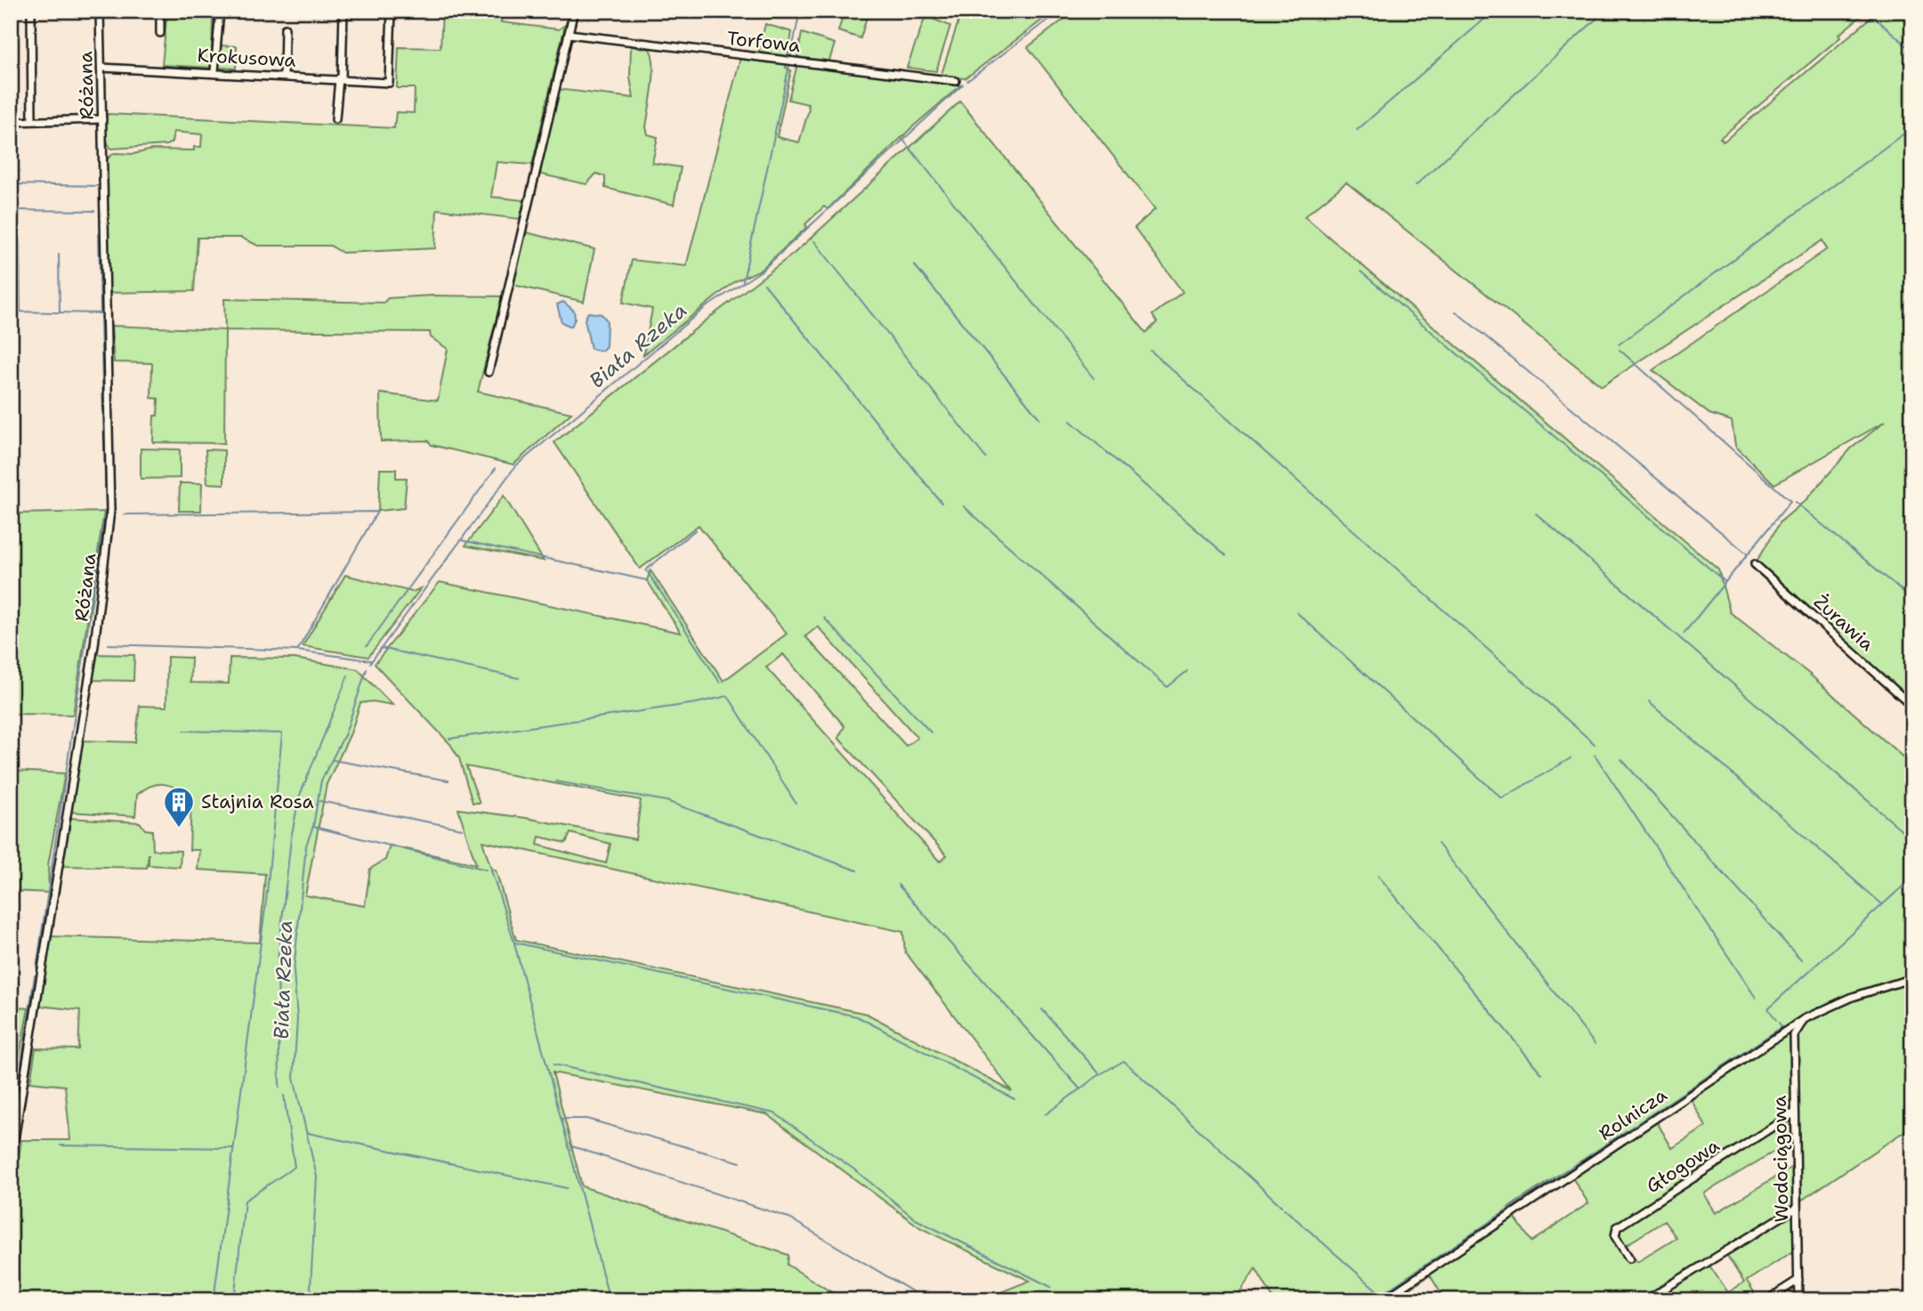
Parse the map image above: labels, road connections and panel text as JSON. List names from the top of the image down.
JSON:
{
  "streets": {
    "street": [
      "Torfowa",
      "Krokusowa",
      "Różana",
      "Żurawia",
      "Rolnicza",
      "Wodociągowa",
      "Głogowa"
    ]
  },
  "crossings": [
    ["Krokusowa", "Różana"],
    ["Rolnicza", "Wodociągowa"],
    ["Wodociągowa", "Głogowa"]
  ],
  "water": ["Biała Rzeka"],
  "places": {
    "building": ["Stajnia Rosa"]
  }
}
